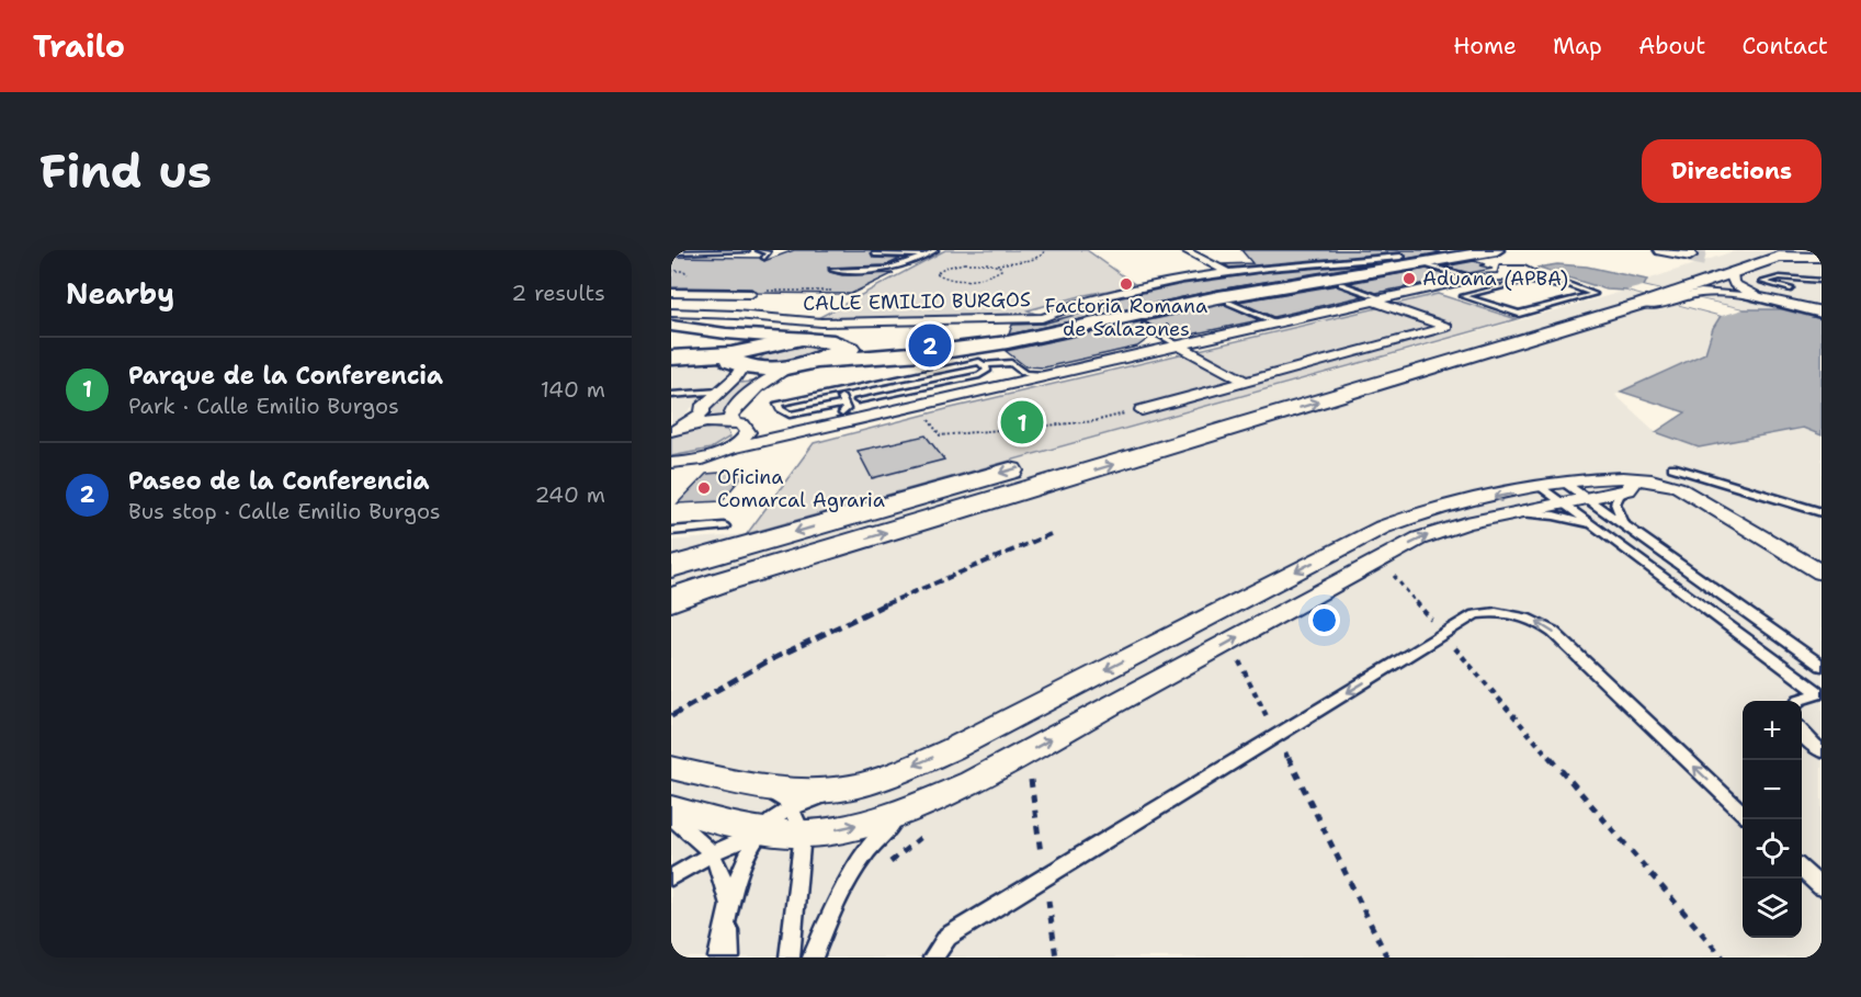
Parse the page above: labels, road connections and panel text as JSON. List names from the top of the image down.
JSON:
{
  "streets": {
    "street": ["CALLE EMILIO BURGOS"]
  },
  "places": ["Aduana (APBA)", "Factoria Romana de Salazones", "Oficina Comarcal Agraria"],
  "page": {
    "header": "Trailo",
    "nav": [
      "Home",
      "Map",
      "About",
      "Contact"
    ],
    "buttons": "Directions",
    "title": "Find us",
    "heading": ["Nearby", "2 results"],
    "pins": ["2", "1"],
    "list": [
      {
        "mark": "1",
        "name": "Parque de la Conferencia",
        "note": "Park · Calle Emilio Burgos",
        "value": "140 m"
      },
      {
        "mark": "2",
        "name": "Paseo de la Conferencia",
        "note": "Bus stop · Calle Emilio Burgos",
        "value": "240 m"
      }
    ],
    "map_buttons": ["+", "−"]
  }
}
